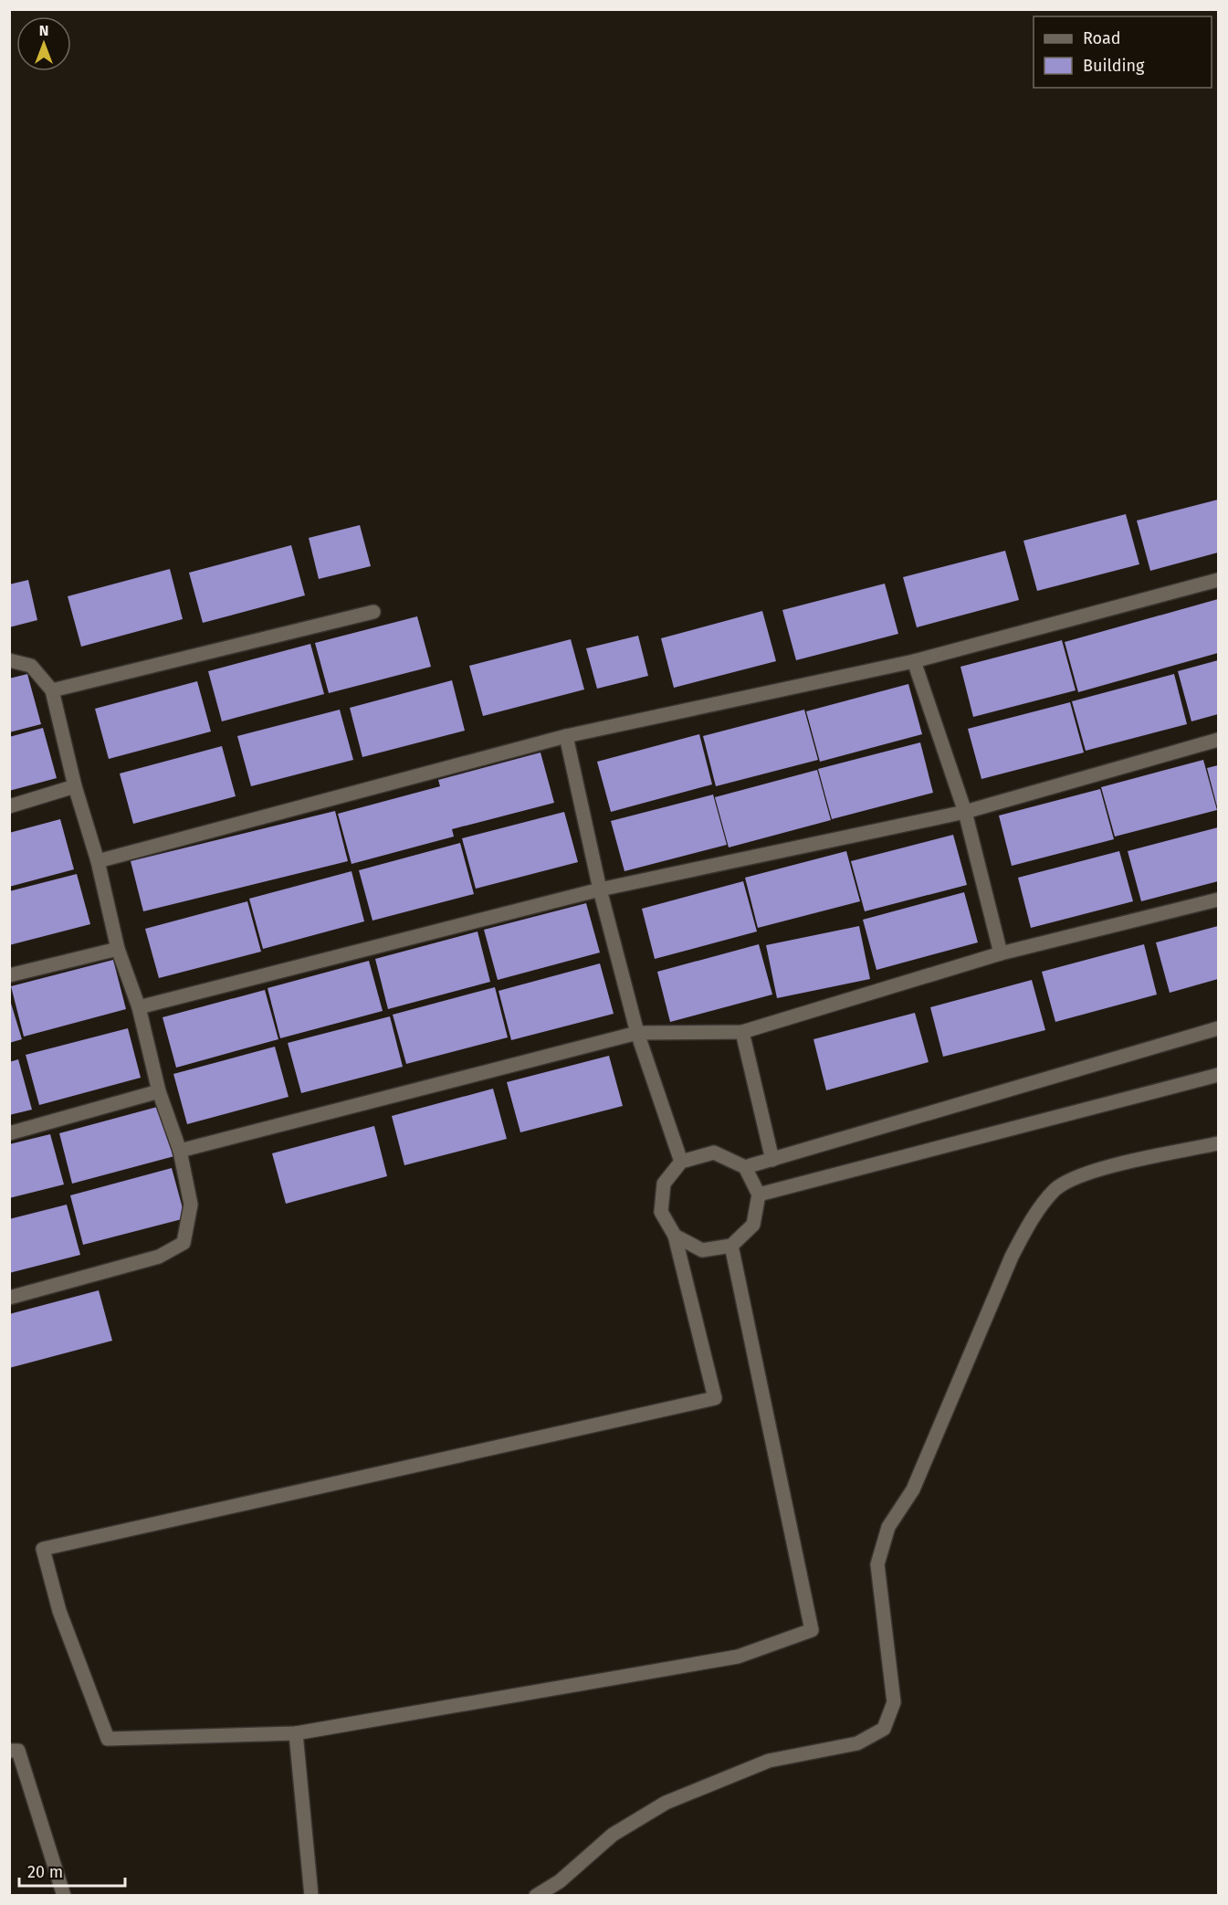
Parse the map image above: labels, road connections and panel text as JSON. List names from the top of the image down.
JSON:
{
  "legend": ["Road", "Building"],
  "scale_bar": "20 m",
  "north": "top"
}
